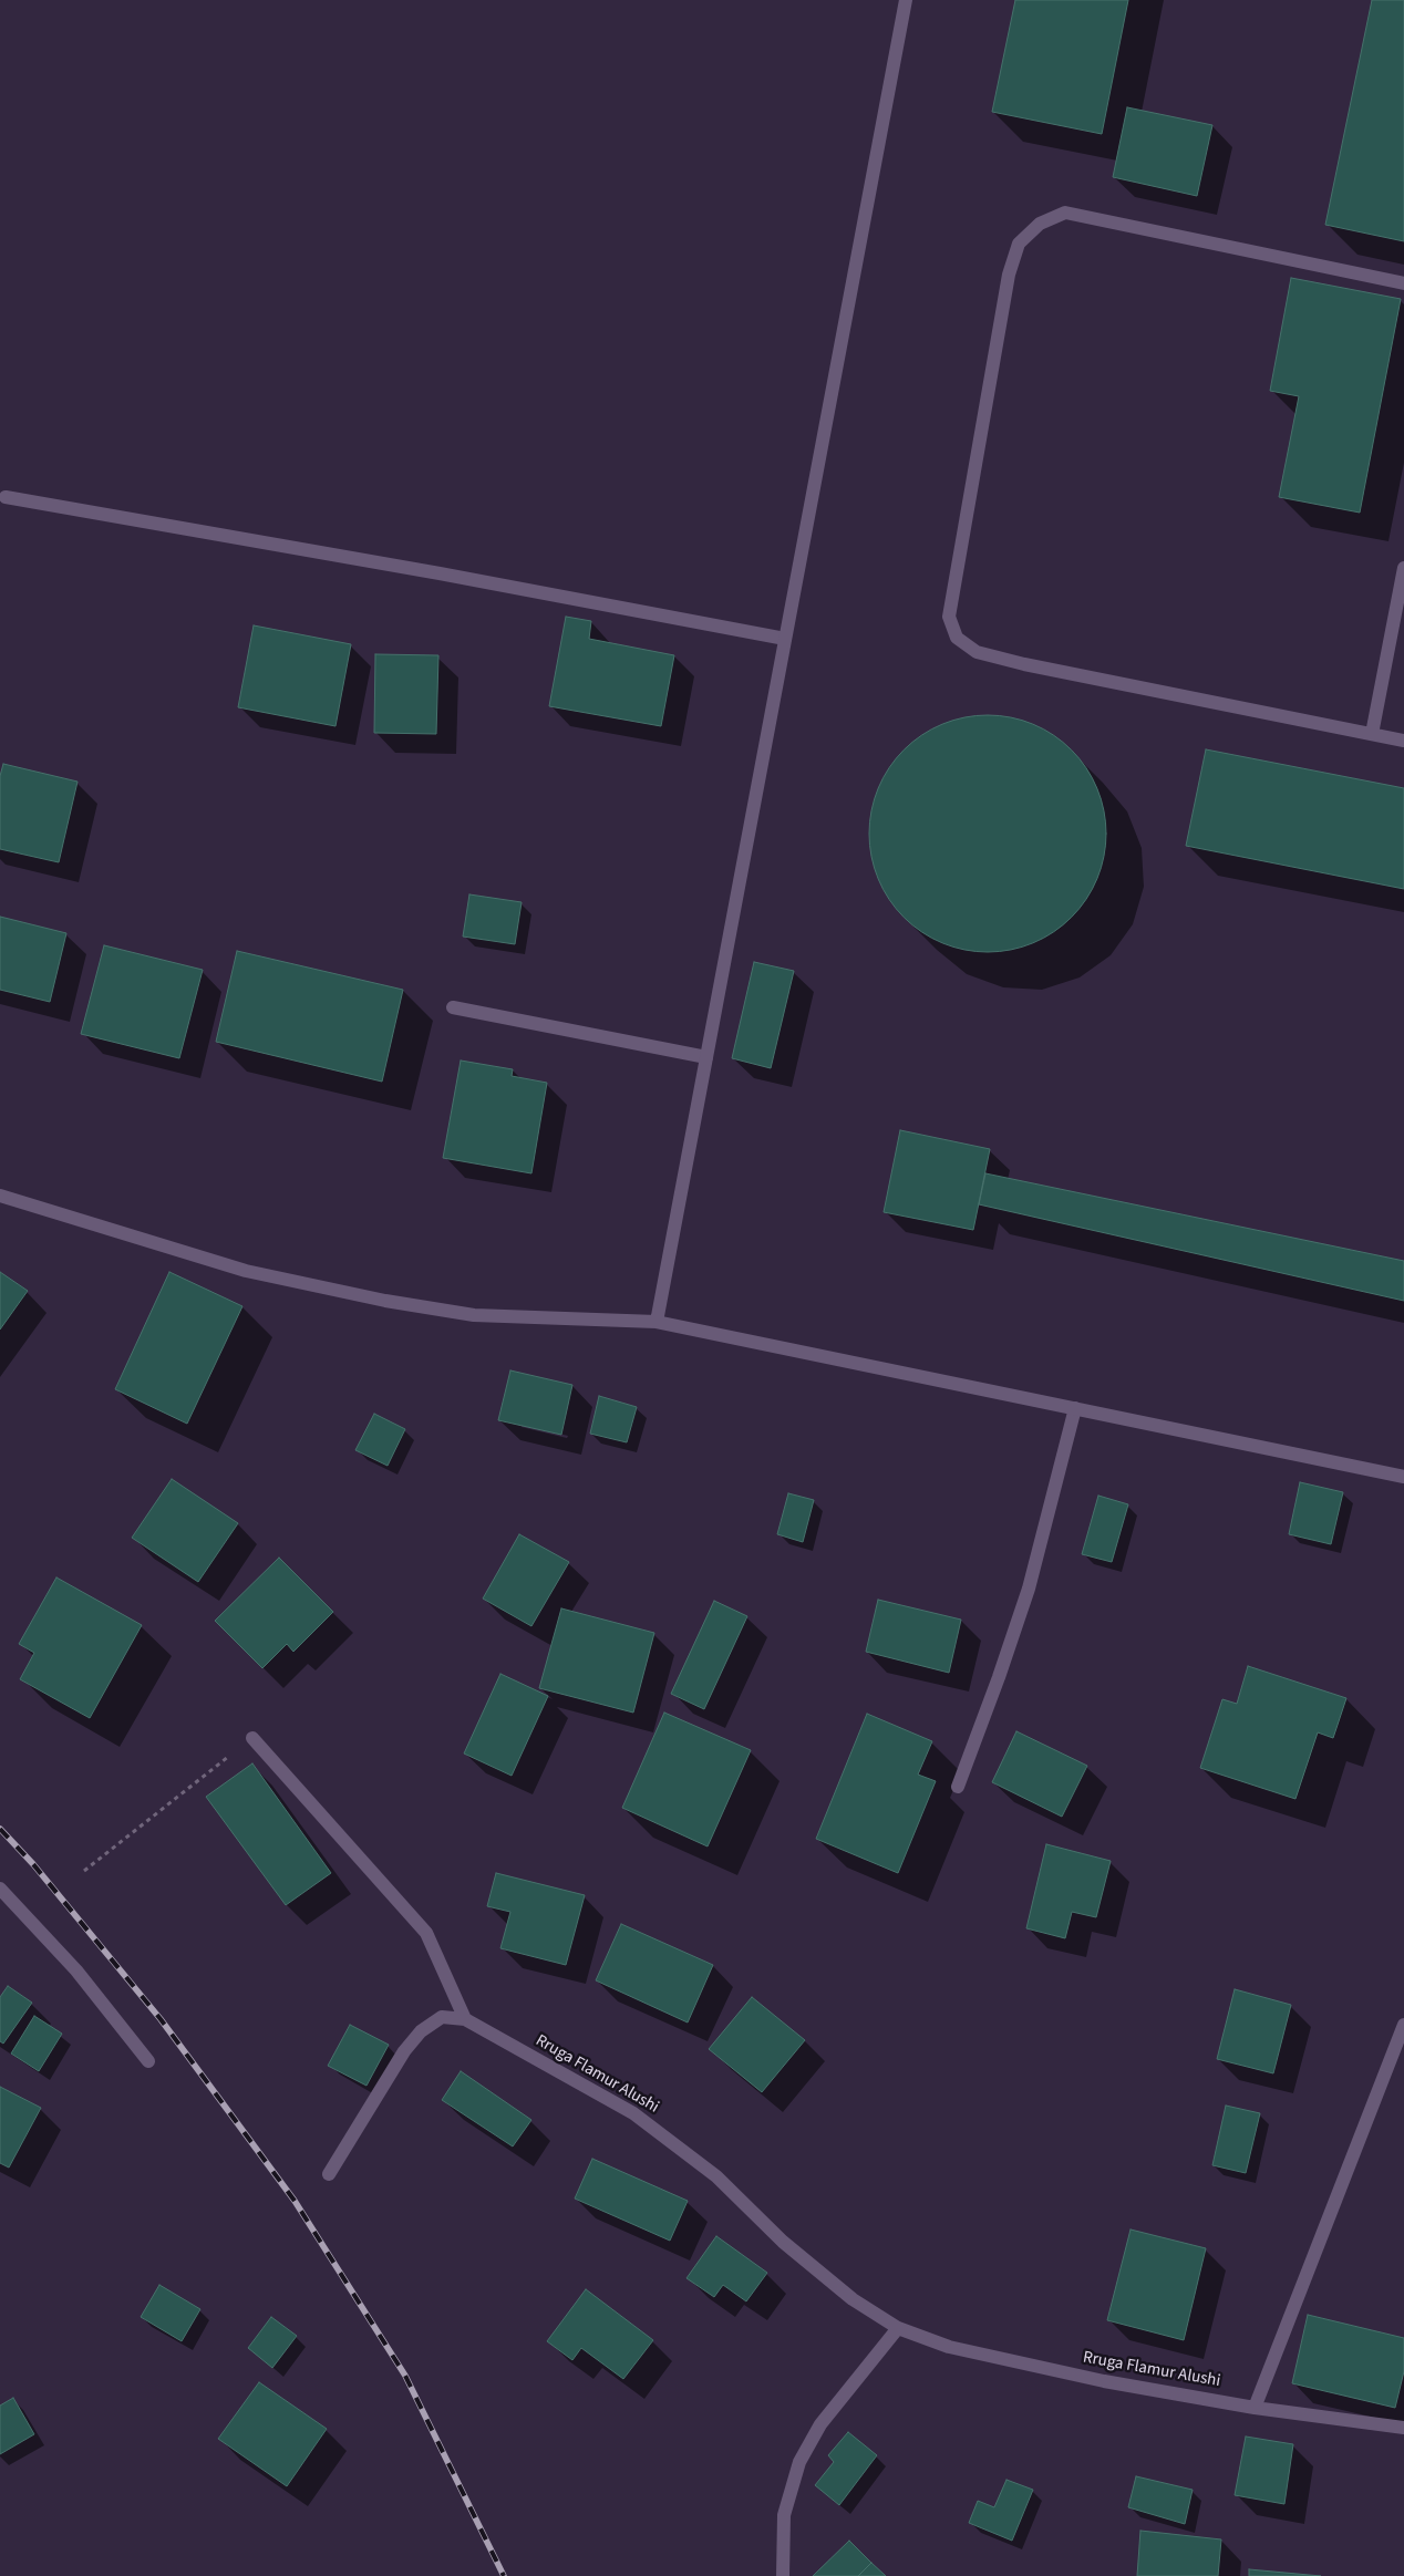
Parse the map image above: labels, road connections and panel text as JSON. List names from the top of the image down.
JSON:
{
  "streets": {
    "street": ["Rruga Flamur Alushi"]
  }
}
